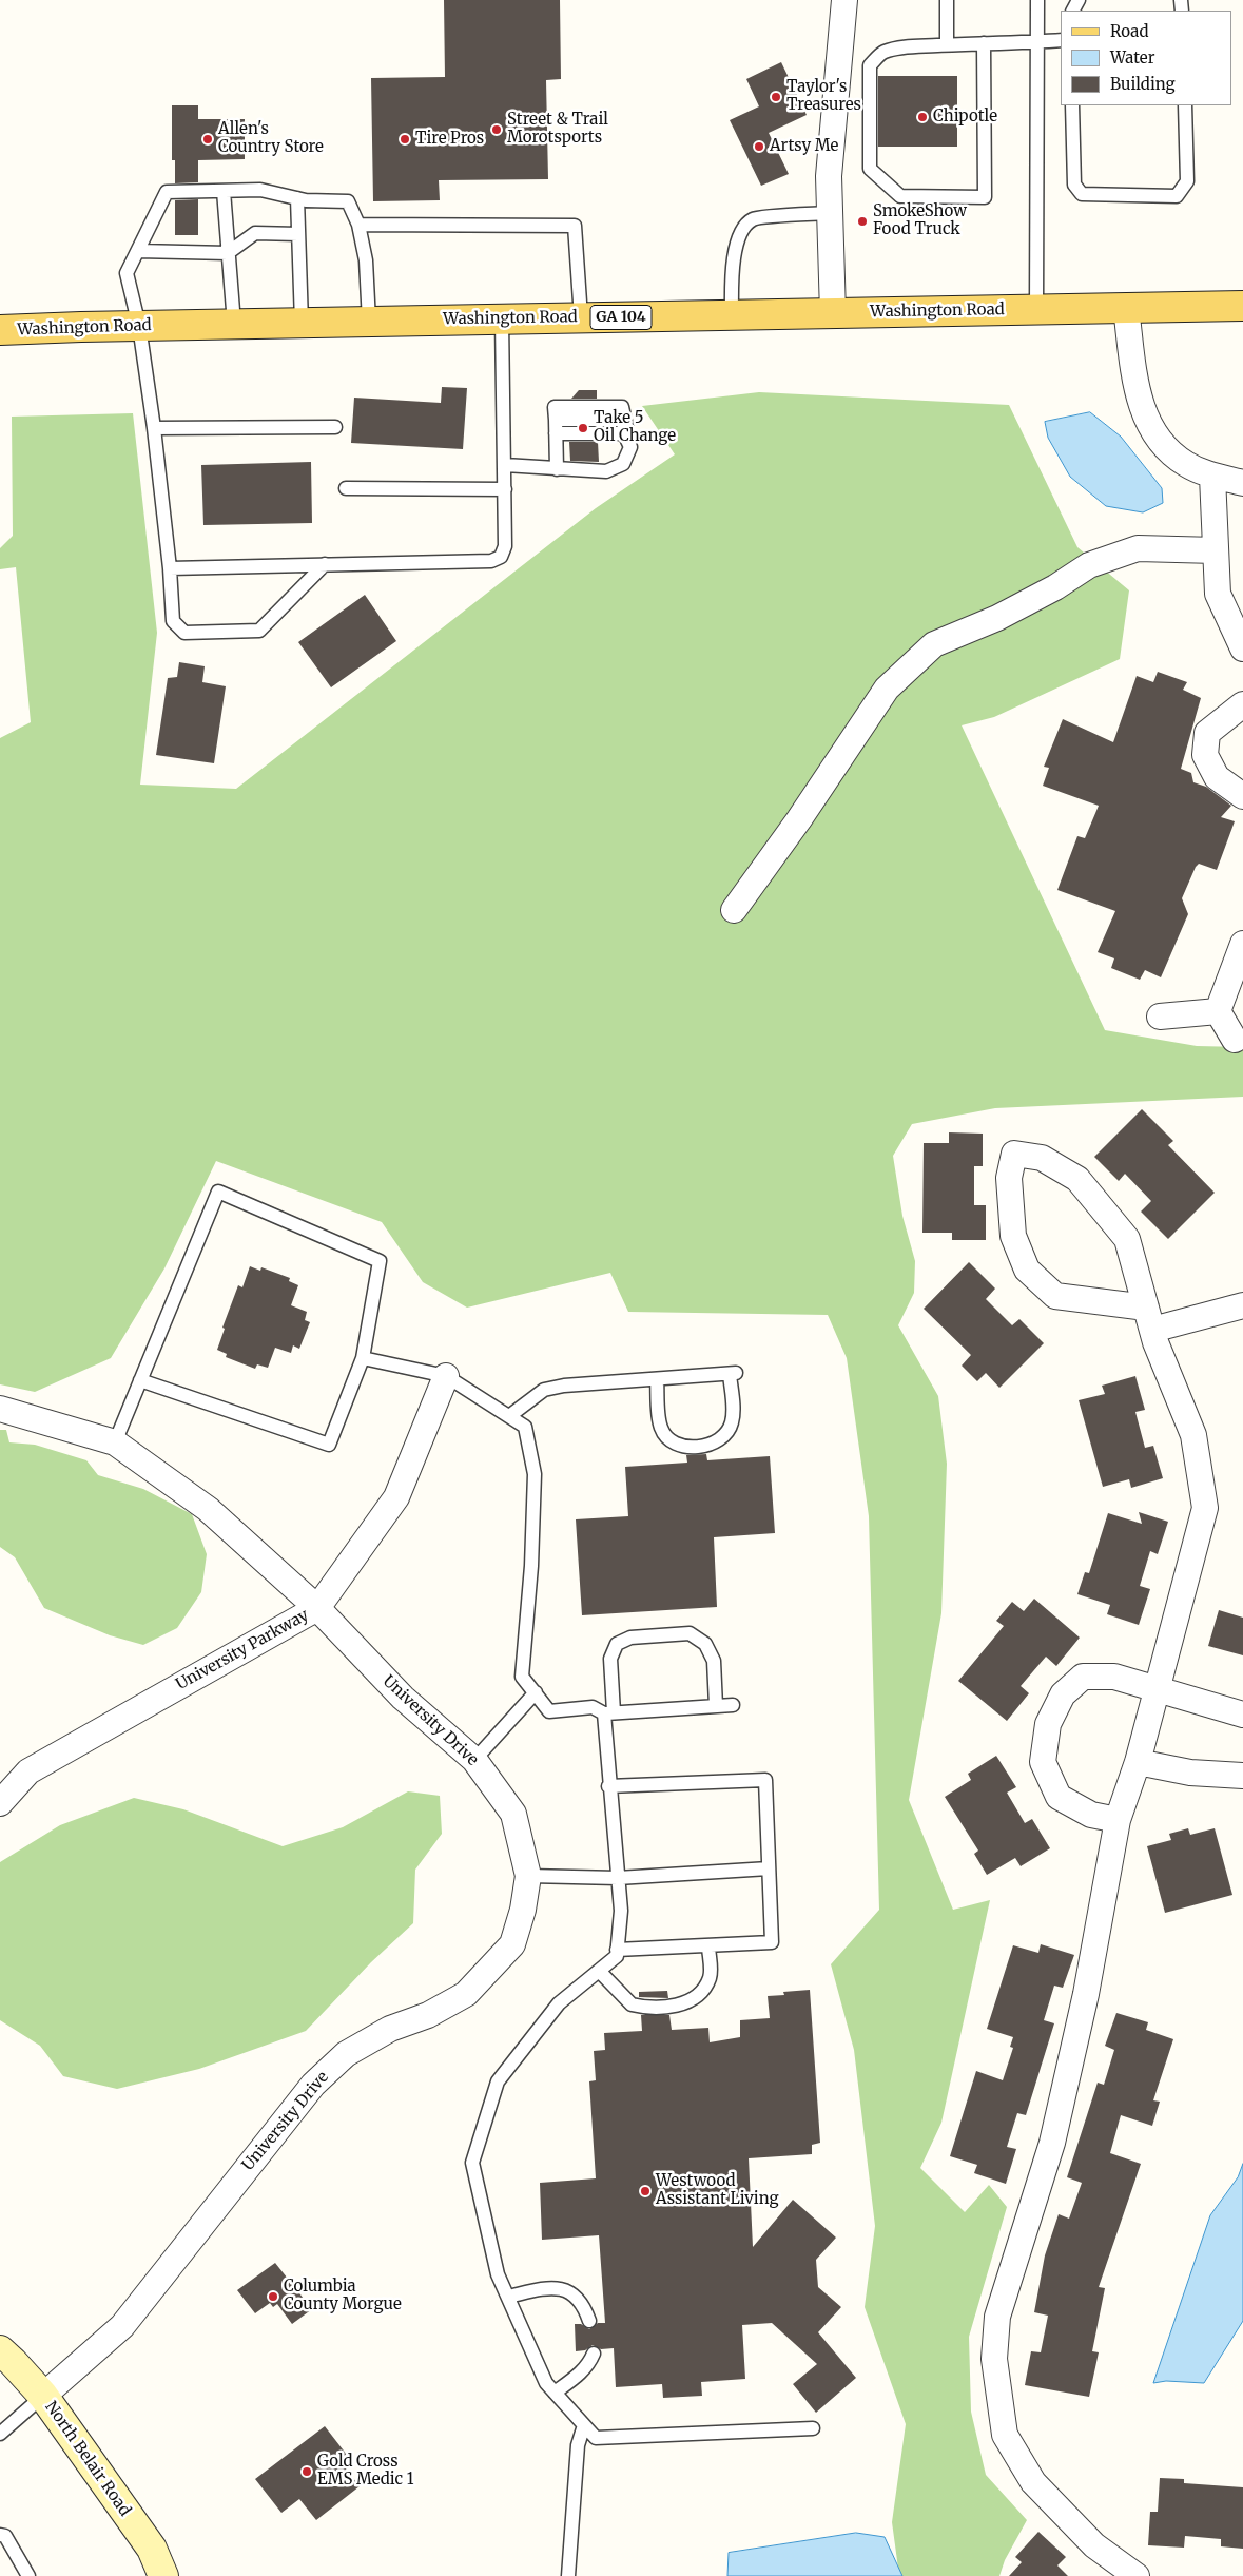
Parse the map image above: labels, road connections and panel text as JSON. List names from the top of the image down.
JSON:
{
  "streets": {
    "main road": ["Washington Road", "GA 104", "North Belair Road"],
    "street": ["University Parkway", "University Drive"]
  },
  "crossings": [
    ["University Parkway", "University Drive"],
    ["University Drive", "North Belair Road"]
  ],
  "places": [
    "Taylor's Treasures",
    "Chipotle",
    "Street & Trail Morotsports",
    "Allen's Country Store",
    "Tire Pros",
    "Artsy Me",
    "SmokeShow Food Truck",
    "Take 5 Oil Change",
    "Westwood Assistant Living",
    "Columbia County Morgue",
    "Gold Cross EMS Medic 1"
  ],
  "legend": ["Road", "Water", "Building"]
}
